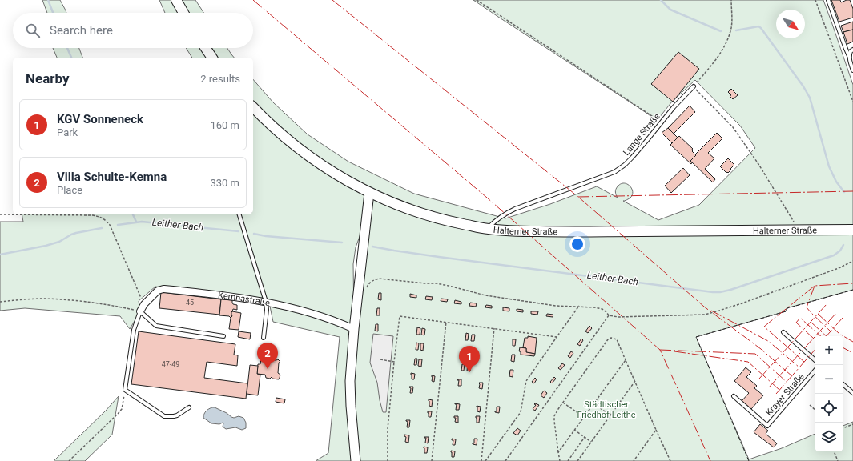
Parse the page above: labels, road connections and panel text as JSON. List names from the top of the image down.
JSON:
{
  "streets": {
    "main road": ["Halterner Straße"],
    "street": ["Kemnastraße"],
    "lane": ["Lange Straße", "Krayer Straße"]
  },
  "crossings": [
    ["Lange Straße", "Halterner Straße"]
  ],
  "water": ["Leither Bach"],
  "parks": ["Städtischer Friedhof Leithe"],
  "house_numbers": ["45", "47-49"],
  "north": "bottom right",
  "page": {
    "search": "Search here",
    "heading": ["Nearby", "2 results"],
    "list": [
      {
        "mark": "1",
        "name": "KGV Sonneneck",
        "note": "Park",
        "value": "160 m"
      },
      {
        "mark": "2",
        "name": "Villa Schulte-Kemna",
        "note": "Place",
        "value": "330 m"
      }
    ],
    "map_buttons": ["+", "−"],
    "pins": ["2", "1"]
  }
}
